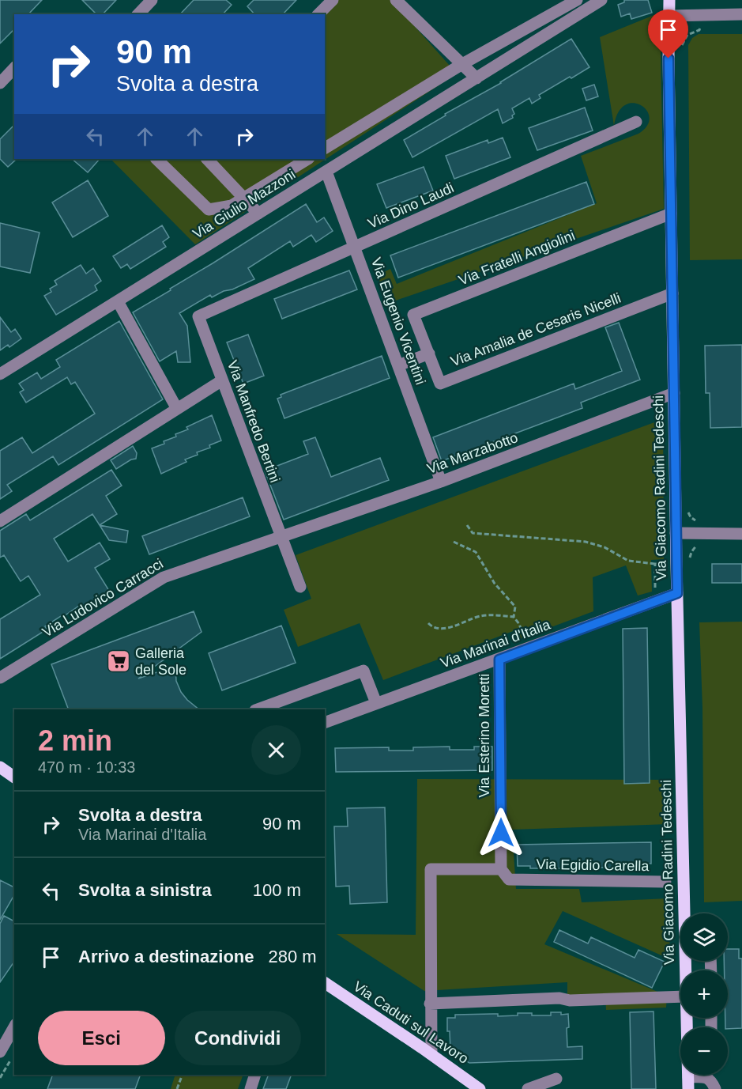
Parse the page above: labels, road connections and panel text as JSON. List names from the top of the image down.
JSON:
{
  "streets": {
    "main road": ["Via Giacomo Radini Tedeschi", "Via Caduti sul Lavoro"],
    "street": [
      "Via Giulio Mazzoni",
      "Via Dino Laudi",
      "Via Fratelli Angiolini",
      "Via Eugenio Vicentini",
      "Via Amalia de Cesaris Nicelli",
      "Via Manfredo Bertini",
      "Via Marzabotto",
      "Via Ludovico Carracci",
      "Via Marinai d'Italia",
      "Via Esterino Moretti",
      "Via Egidio Carella"
    ]
  },
  "crossings": [
    ["Via Giulio Mazzoni", "Via Eugenio Vicentini"],
    ["Via Dino Laudi", "Via Eugenio Vicentini"],
    ["Via Dino Laudi", "Via Manfredo Bertini"],
    ["Via Fratelli Angiolini", "Via Amalia de Cesaris Nicelli"],
    ["Via Fratelli Angiolini", "Via Giacomo Radini Tedeschi"],
    ["Via Eugenio Vicentini", "Via Marzabotto"],
    ["Via Amalia de Cesaris Nicelli", "Via Giacomo Radini Tedeschi"],
    ["Via Manfredo Bertini", "Via Marzabotto"],
    ["Via Manfredo Bertini", "Via Ludovico Carracci"],
    ["Via Marzabotto", "Via Giacomo Radini Tedeschi"],
    ["Via Marzabotto", "Via Ludovico Carracci"],
    ["Via Giacomo Radini Tedeschi", "Via Marinai d'Italia"],
    ["Via Marinai d'Italia", "Via Esterino Moretti"],
    ["Via Esterino Moretti", "Via Egidio Carella"],
    ["Via Egidio Carella", "Via Caduti sul Lavoro"]
  ],
  "places": {
    "supermarket": ["Galleria del Sole"]
  },
  "page": {
    "turn": ["90 m", "Svolta a destra"],
    "heading": ["2 min", "470 m · 10:33"],
    "list": [
      {
        "name": "Svolta a destra",
        "note": "Via Marinai d'Italia",
        "value": "90 m"
      },
      {
        "name": "Svolta a sinistra",
        "value": "100 m"
      },
      {
        "name": "Arrivo a destinazione",
        "value": "280 m"
      }
    ],
    "map_buttons": ["+", "−"],
    "buttons": ["Esci", "Condividi"]
  }
}
